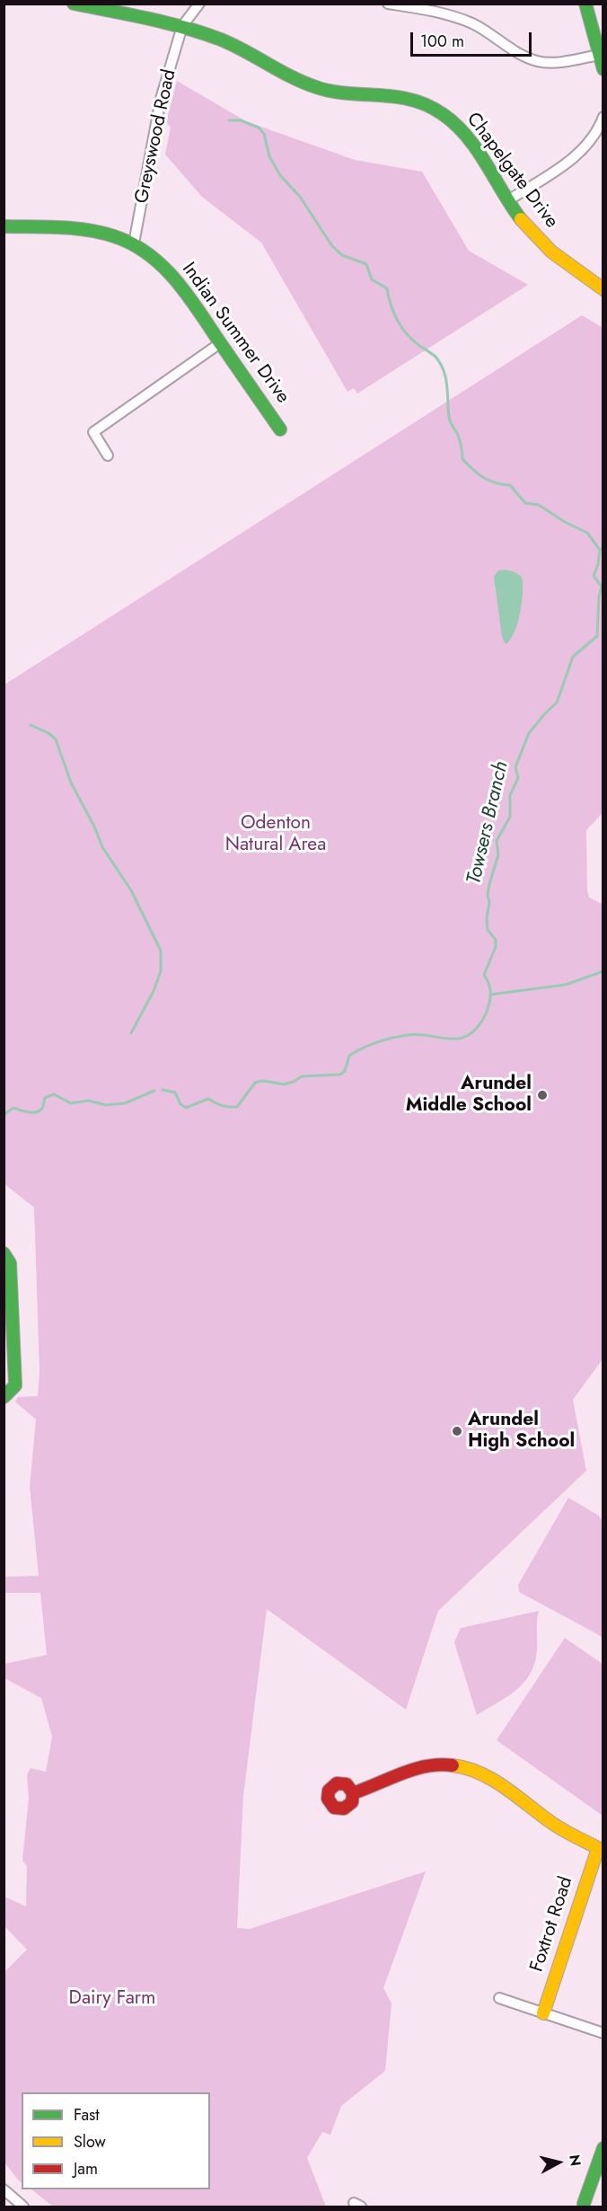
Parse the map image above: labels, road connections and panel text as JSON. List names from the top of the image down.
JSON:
{
  "streets": {
    "street": [
      "Greyswood Road",
      "Chapelgate Drive",
      "Indian Summer Drive",
      "Foxtrot Road"
    ]
  },
  "crossings": [
    ["Greyswood Road", "Chapelgate Drive"],
    ["Greyswood Road", "Indian Summer Drive"]
  ],
  "water": ["Towsers Branch"],
  "parks": ["Odenton Natural Area", "Dairy Farm"],
  "places": ["Arundel Middle School", "Arundel High School"],
  "legend": ["Fast", "Slow", "Jam"],
  "scale_bar": "100 m",
  "north": "right"
}
